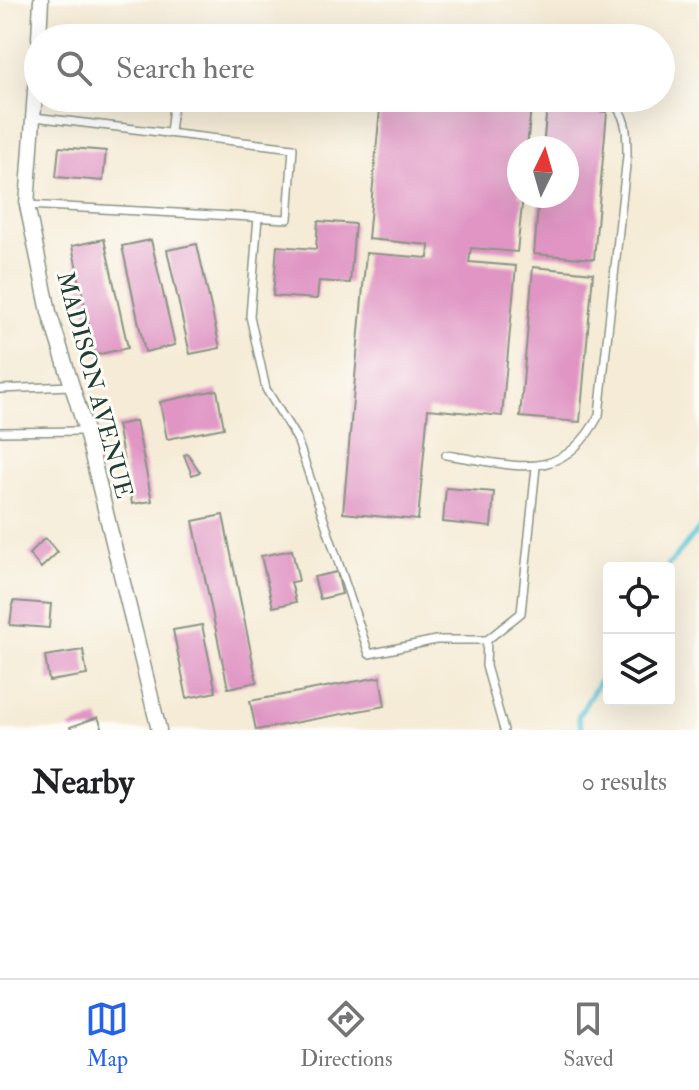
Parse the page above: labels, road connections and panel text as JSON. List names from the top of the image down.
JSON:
{
  "streets": {
    "street": ["MADISON AVENUE"]
  },
  "north": "top",
  "page": {
    "search": "Search here",
    "heading": ["Nearby", "0 results"],
    "nav": ["Map", "Directions", "Saved"]
  }
}
